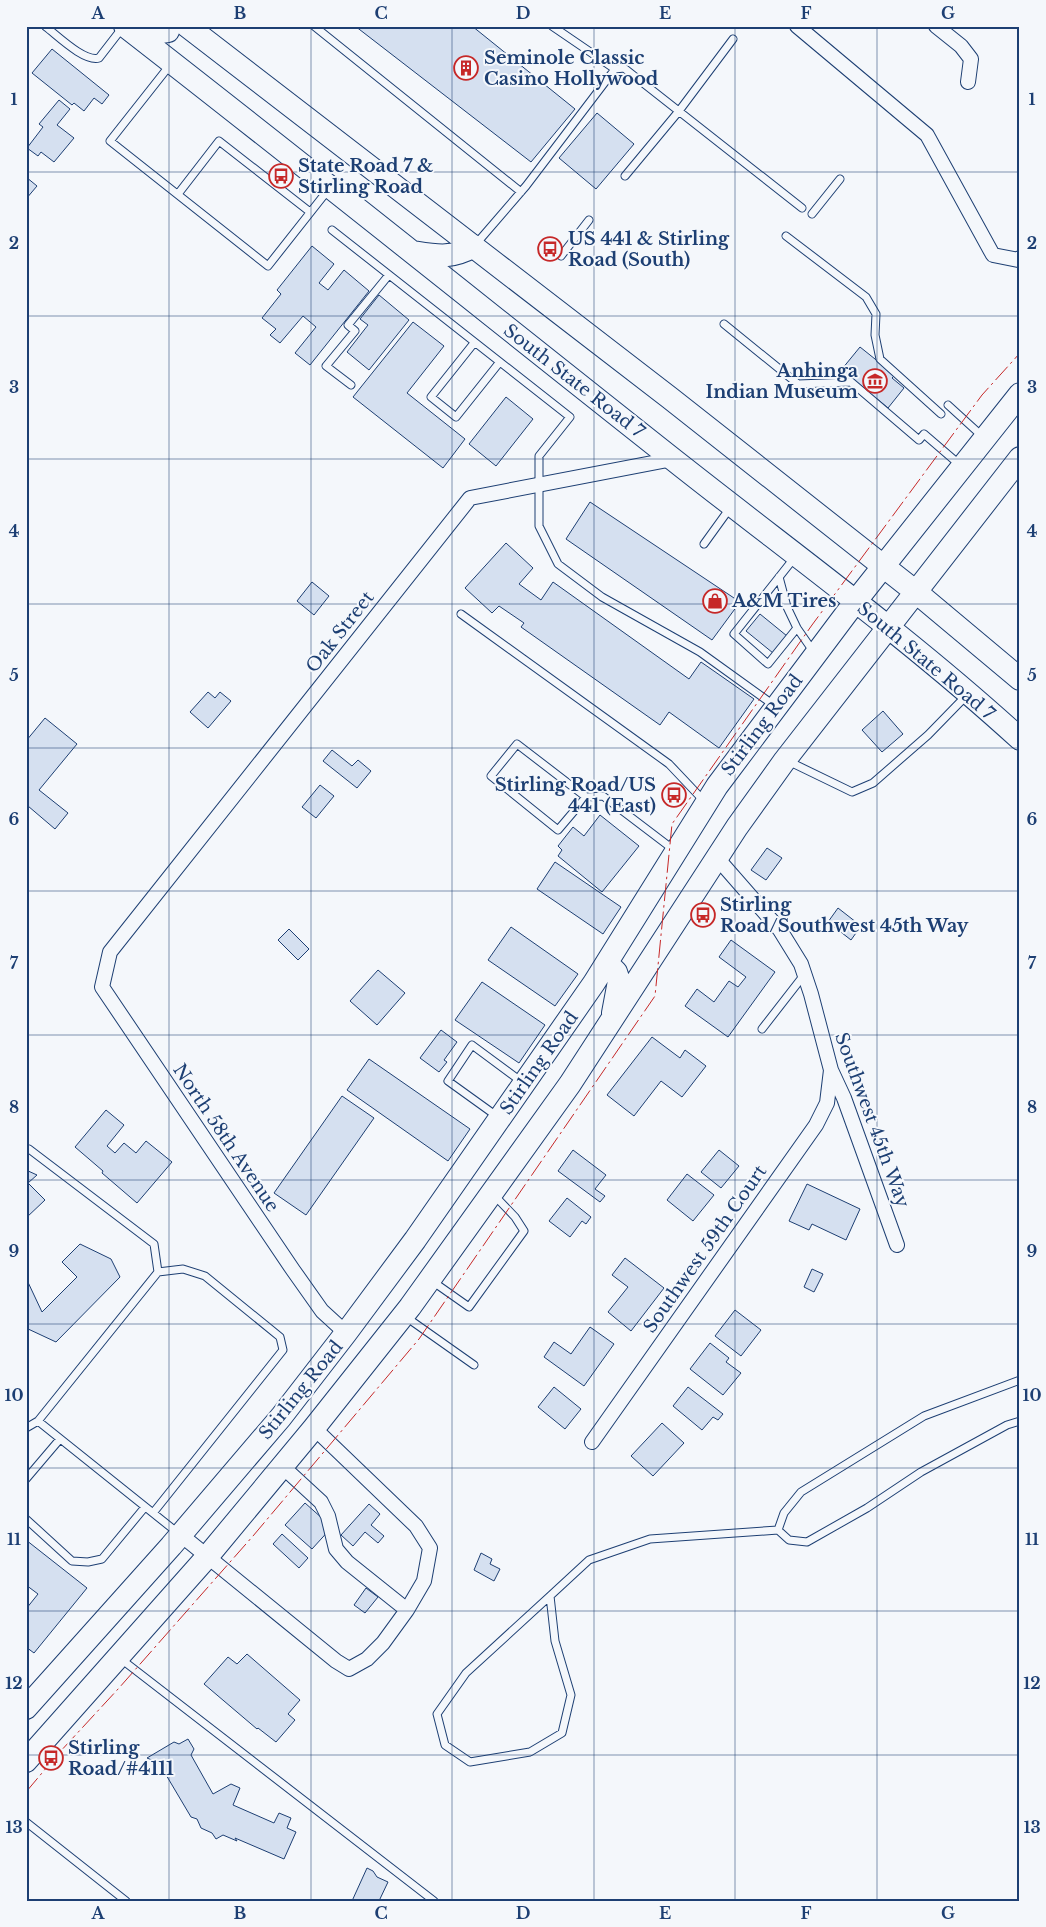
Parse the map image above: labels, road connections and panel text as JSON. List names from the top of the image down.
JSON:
{
  "streets": {
    "main road": ["South State Road 7", "Stirling Road"],
    "street": [
      "Oak Street",
      "Southwest 45th Way",
      "North 58th Avenue",
      "Southwest 59th Court"
    ]
  },
  "crossings": [
    ["South State Road 7", "Oak Street"],
    ["South State Road 7", "Stirling Road"],
    ["Oak Street", "North 58th Avenue"],
    ["Stirling Road", "Southwest 45th Way"],
    ["Stirling Road", "North 58th Avenue"],
    ["Southwest 45th Way", "Southwest 59th Court"]
  ],
  "places": {
    "building": ["Seminole Classic Casino Hollywood"],
    "bus stop": [
      "State Road 7 & Stirling Road",
      "US 441 & Stirling Road (South)",
      "Stirling Road/US 441 (East)",
      "Stirling Road/Southwest 45th Way",
      "Stirling Road/#4111"
    ],
    "museum": ["Anhinga Indian Museum"],
    "shop": ["A&M Tires"]
  },
  "grid": {
    "columns": [
      "A",
      "B",
      "C",
      "D",
      "E",
      "F",
      "G"
    ],
    "rows": [
      "1",
      "2",
      "3",
      "4",
      "5",
      "6",
      "7",
      "8",
      "9",
      "10",
      "11",
      "12",
      "13"
    ]
  }
}
